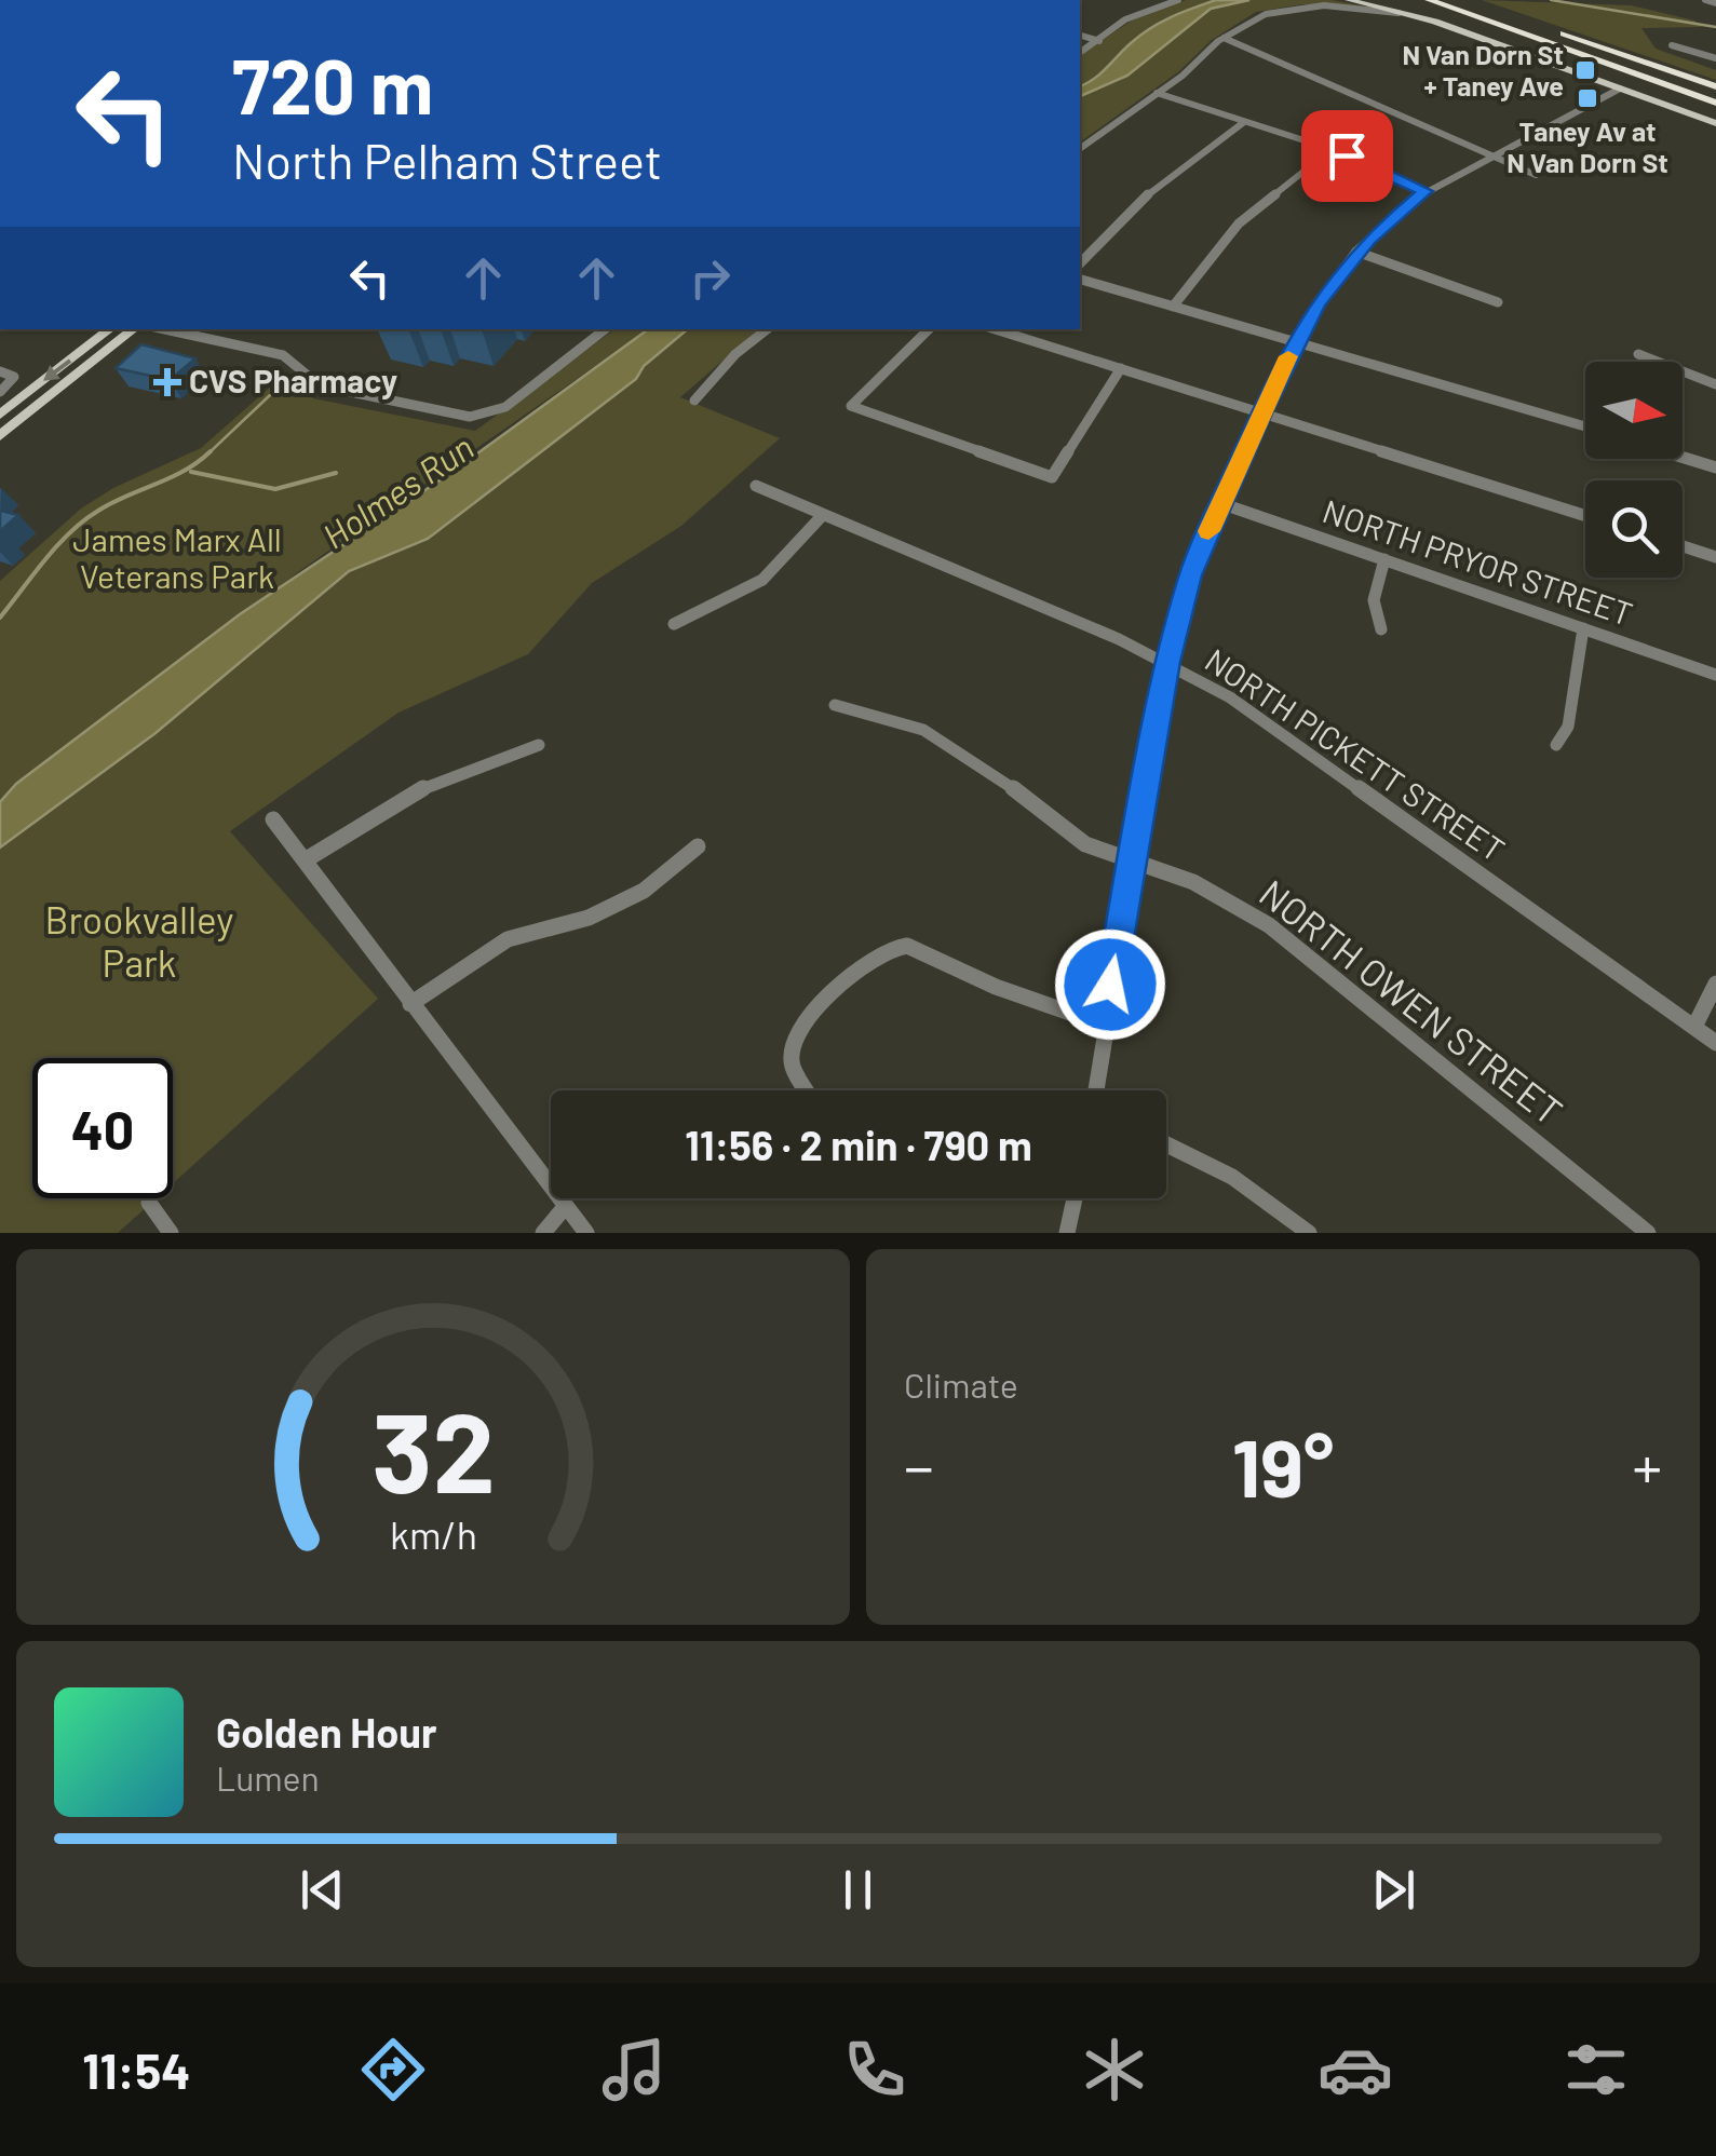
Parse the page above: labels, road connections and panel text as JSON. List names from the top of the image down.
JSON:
{
  "streets": {
    "street": ["NORTH PRYOR STREET", "NORTH PICKETT STREET", "NORTH OWEN STREET"]
  },
  "water": ["Holmes Run"],
  "parks": ["James Marx All Veterans Park", "Brookvalley Park"],
  "places": {
    "transit": ["N Van Dorn St + Taney Ave", "Taney Av at N Van Dorn St"],
    "health": ["CVS Pharmacy"]
  },
  "north": "right",
  "page": {
    "turn": ["720 m", "North Pelham Street"],
    "limit": "40",
    "trip": "11:56 · 2 min · 790 m",
    "tile": "Climate",
    "heat": ["−", "19°", "+"],
    "song": ["Golden Hour", "Lumen"],
    "tabs": "11:54",
    "gauge": ["32", "km/h"]
  }
}
